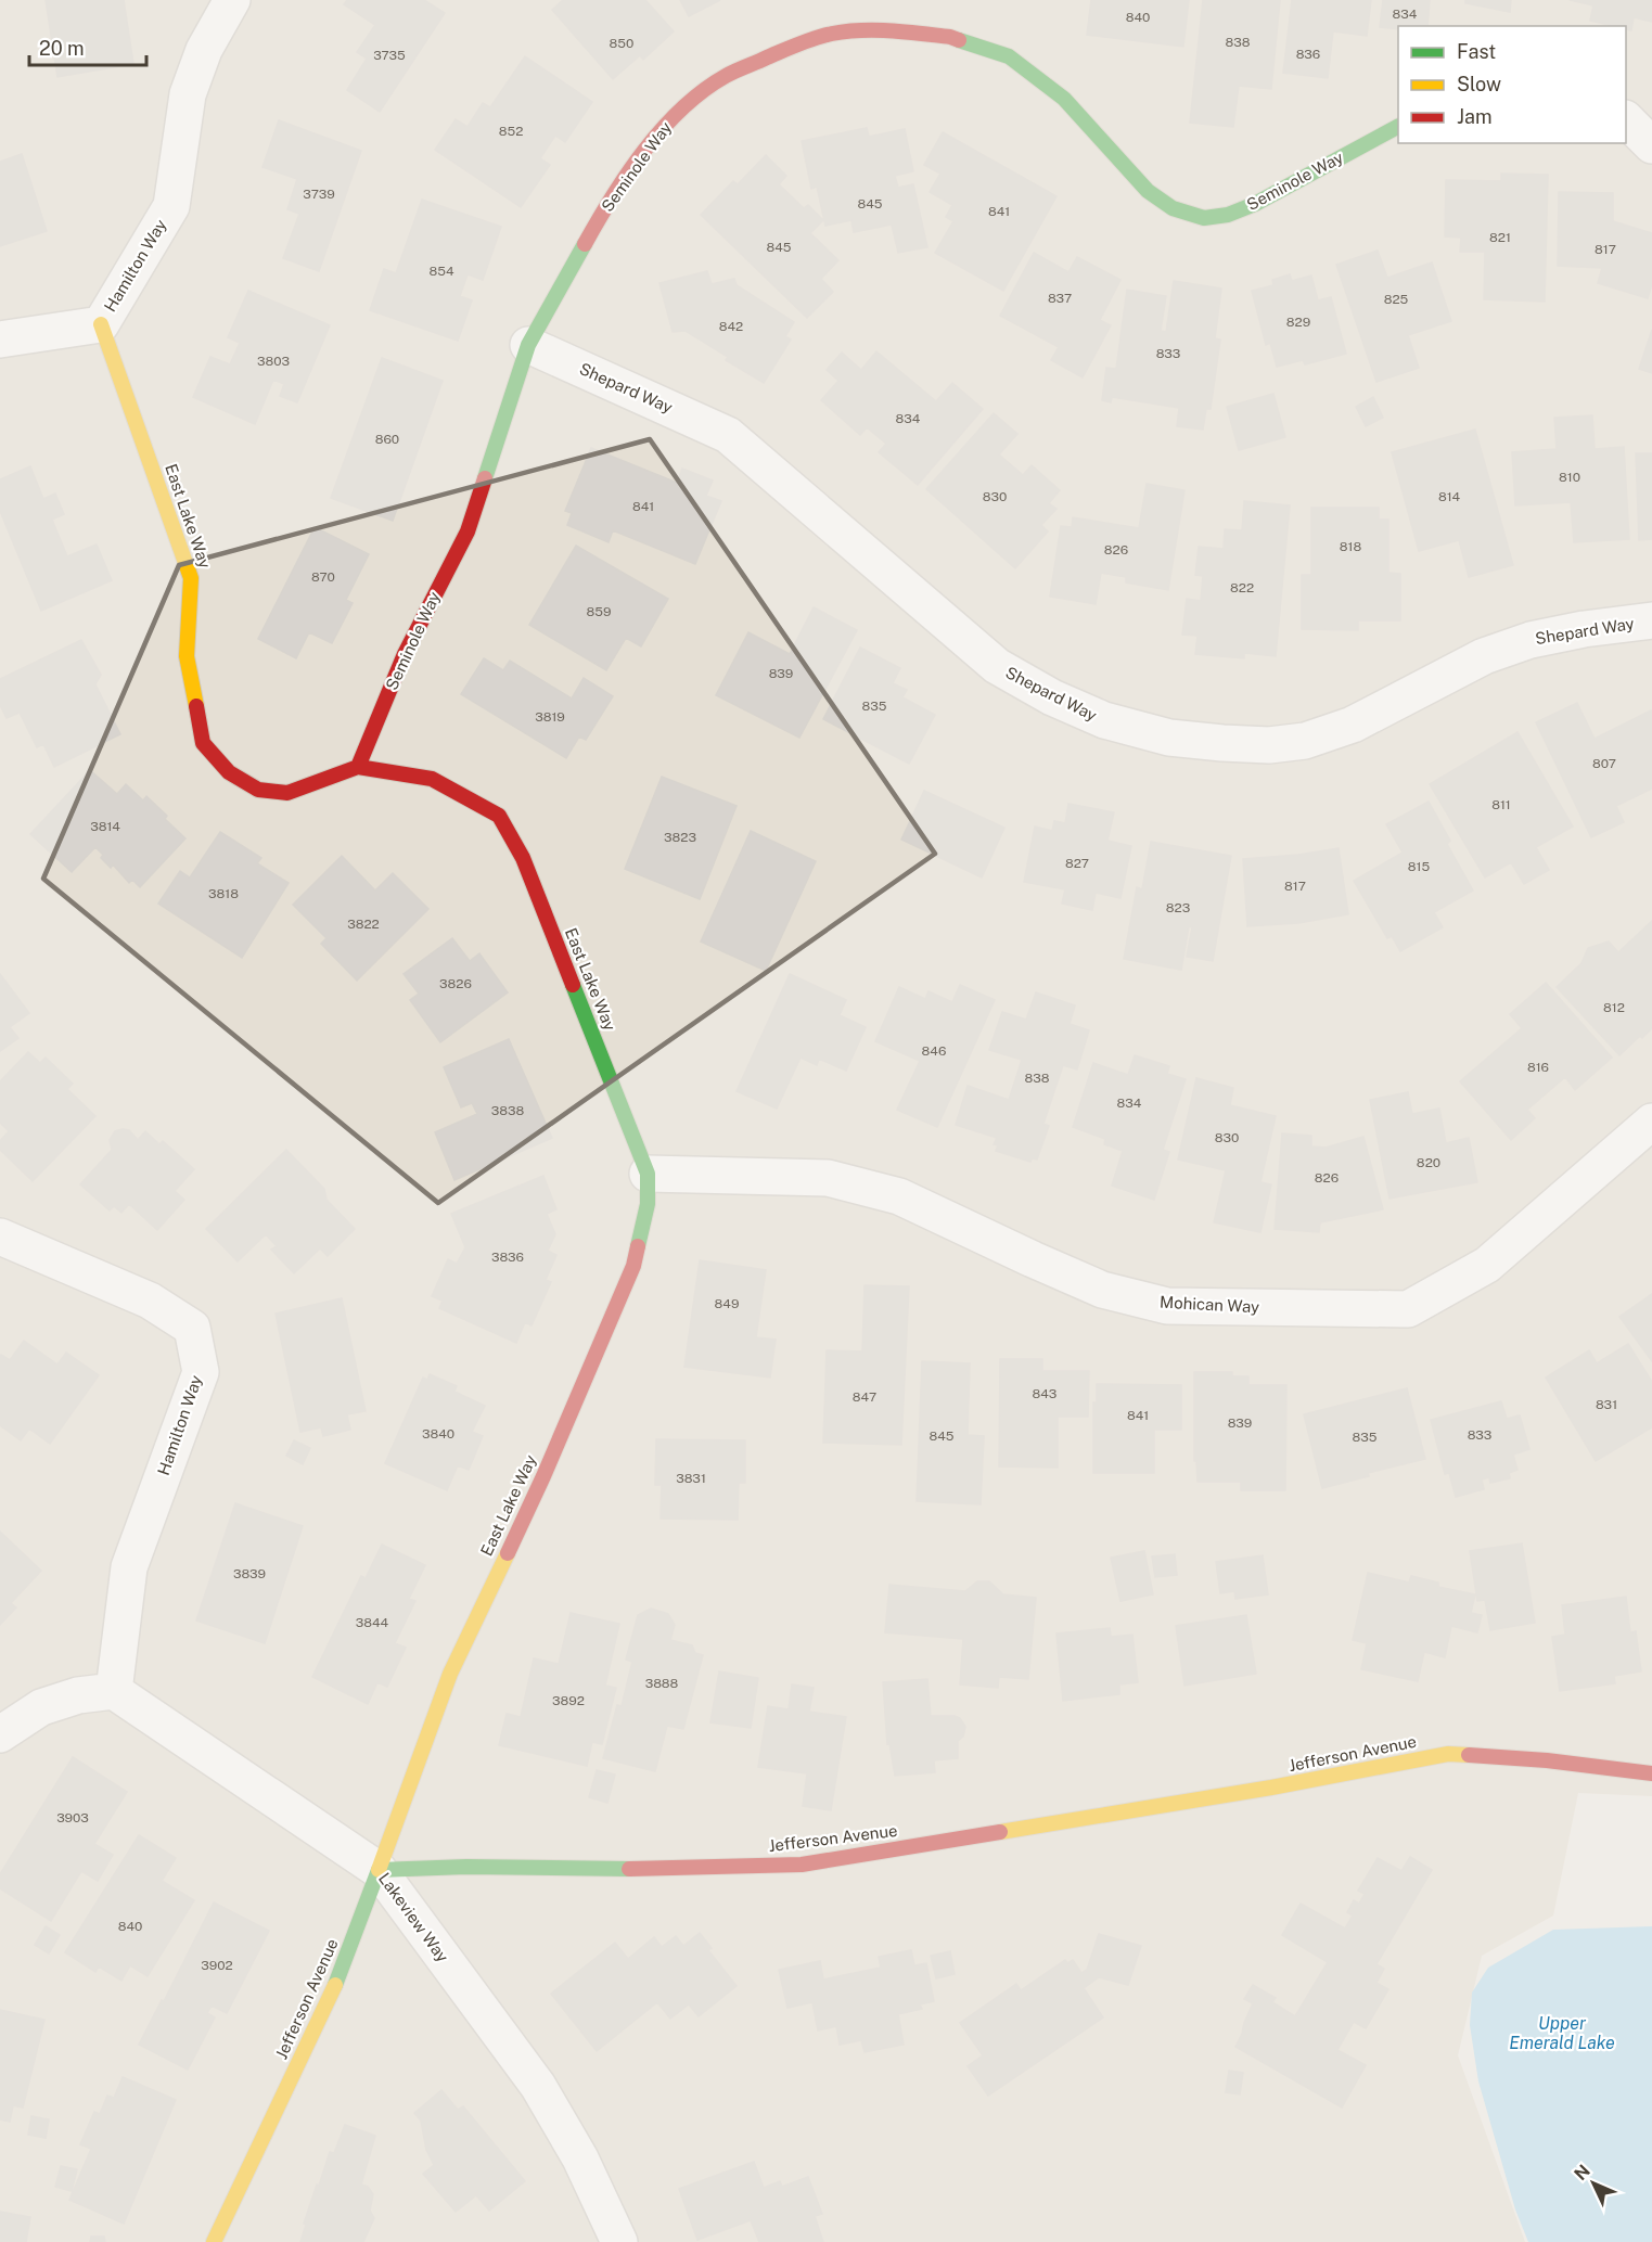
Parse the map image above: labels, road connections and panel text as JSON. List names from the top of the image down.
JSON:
{
  "streets": {
    "street": [
      "Seminole Way",
      "Hamilton Way",
      "Shepard Way",
      "East Lake Way",
      "Mohican Way",
      "Jefferson Avenue",
      "Lakeview Way"
    ]
  },
  "crossings": [
    ["Seminole Way", "Shepard Way"],
    ["Seminole Way", "East Lake Way"],
    ["Hamilton Way", "East Lake Way"],
    ["Hamilton Way", "Lakeview Way"],
    ["East Lake Way", "Mohican Way"],
    ["East Lake Way", "Jefferson Avenue"],
    ["East Lake Way", "Lakeview Way"],
    ["Jefferson Avenue", "Lakeview Way"]
  ],
  "water": ["Upper Emerald Lake"],
  "house_numbers": [
    "834",
    "840",
    "838",
    "850",
    "836",
    "3735",
    "852",
    "3739",
    "845",
    "841",
    "821",
    "845",
    "817",
    "854",
    "837",
    "825",
    "829",
    "842",
    "833",
    "3803",
    "834",
    "860",
    "810",
    "830",
    "814",
    "841",
    "818",
    "826",
    "870",
    "822",
    "859",
    "839",
    "835",
    "3819",
    "807",
    "811",
    "3814",
    "3823",
    "827",
    "815",
    "817",
    "3818",
    "823",
    "3822",
    "3826",
    "812",
    "846",
    "816",
    "838",
    "834",
    "3838",
    "830",
    "820",
    "826",
    "3836",
    "849",
    "843",
    "847",
    "831",
    "841",
    "839",
    "3840",
    "833",
    "845",
    "835",
    "3831",
    "3839",
    "3844",
    "3888",
    "3892",
    "3903",
    "840",
    "3902"
  ],
  "legend": ["Fast", "Slow", "Jam"],
  "scale_bar": "20 m",
  "north": "top left"
}
